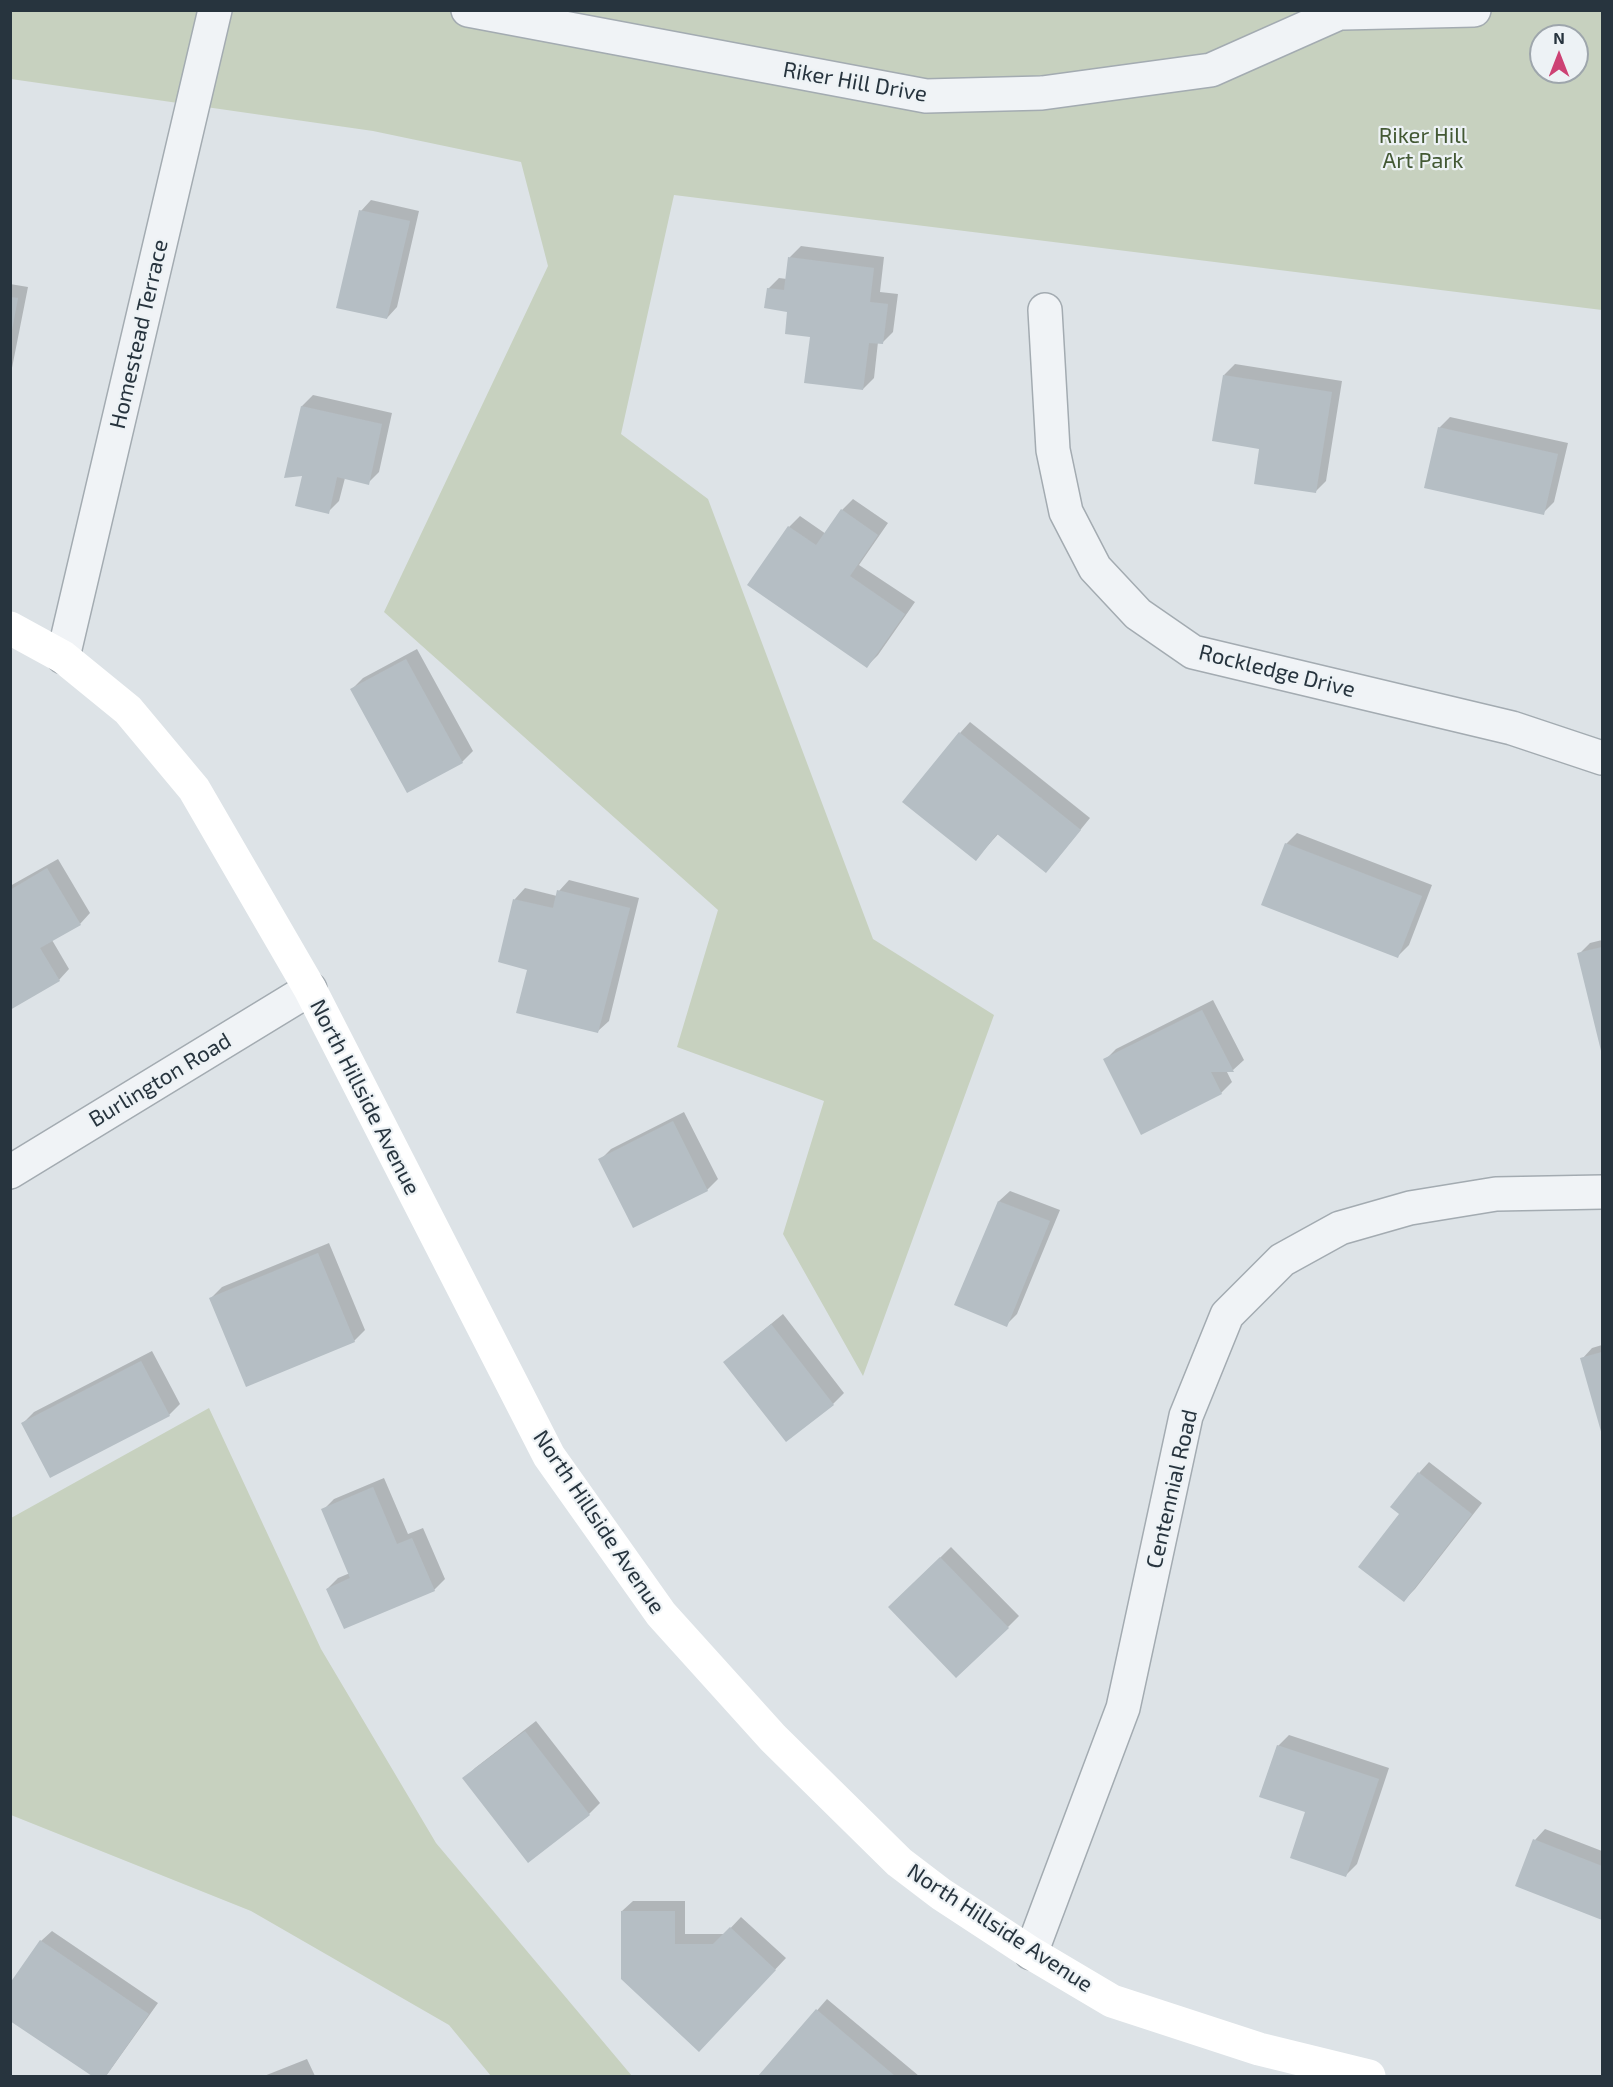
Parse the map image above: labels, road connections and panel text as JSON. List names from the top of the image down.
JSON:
{
  "streets": {
    "street": [
      "Riker Hill Drive",
      "Homestead Terrace",
      "Rockledge Drive",
      "Burlington Road",
      "North Hillside Avenue",
      "Centennial Road"
    ]
  },
  "crossings": [
    ["Homestead Terrace", "North Hillside Avenue"],
    ["Burlington Road", "North Hillside Avenue"],
    ["North Hillside Avenue", "Centennial Road"]
  ],
  "parks": ["Riker Hill Art Park"],
  "north": "top"
}
